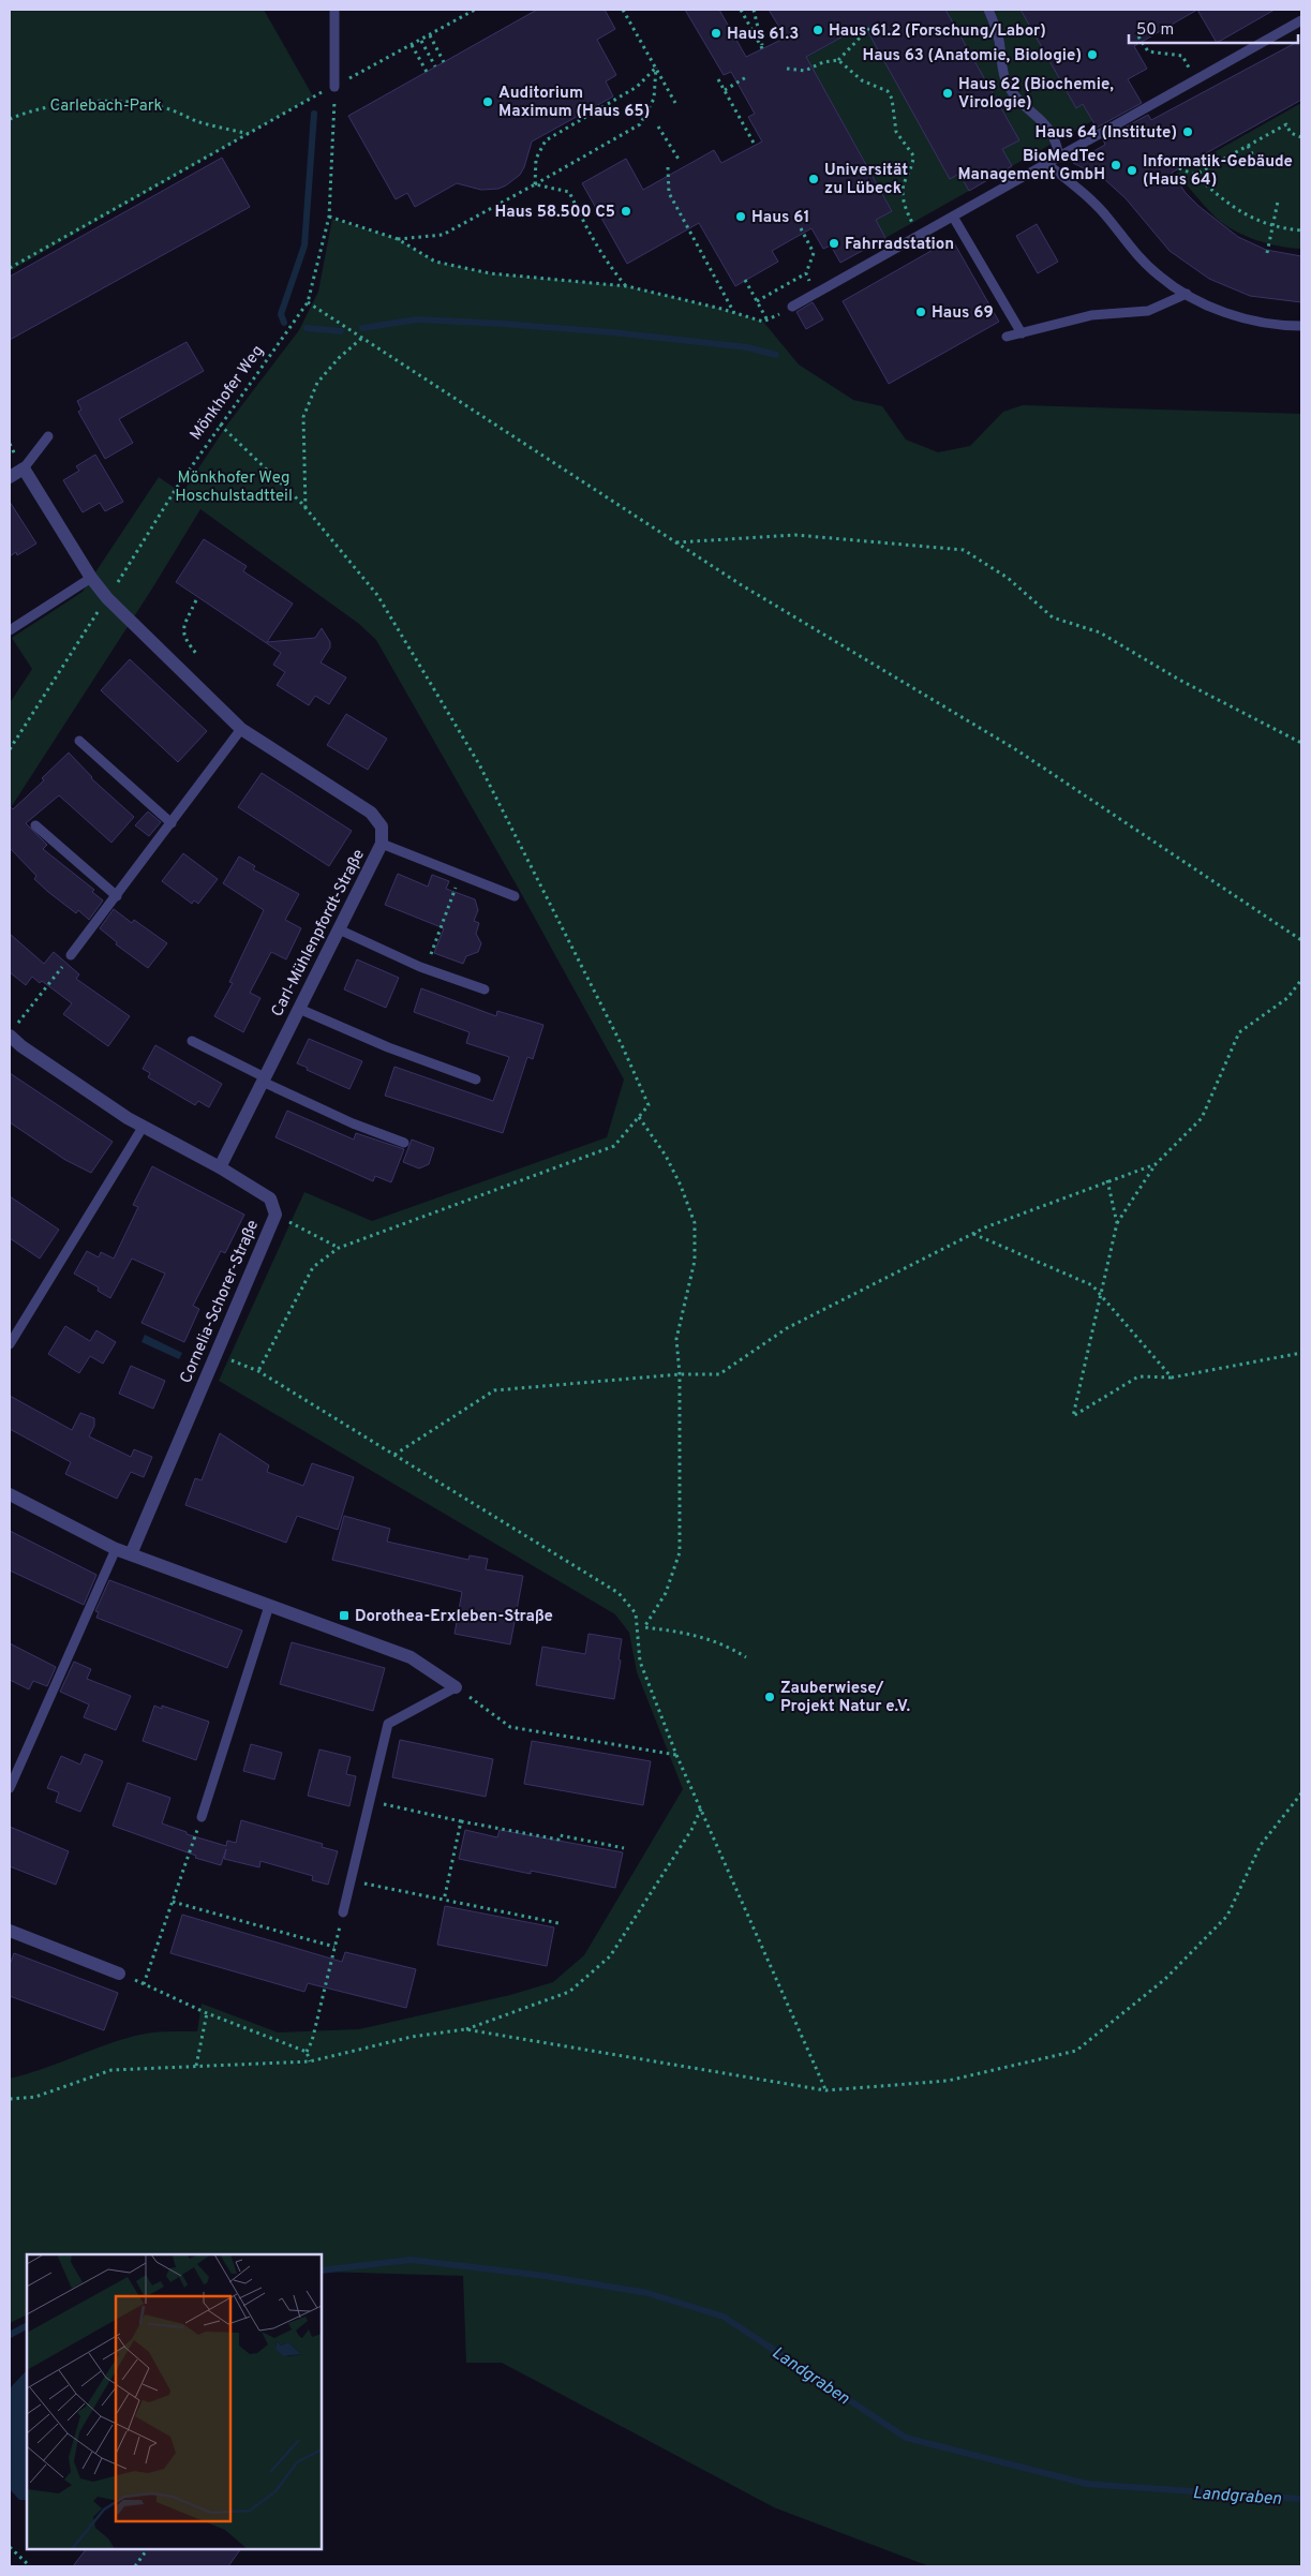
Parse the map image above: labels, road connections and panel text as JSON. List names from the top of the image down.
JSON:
{
  "streets": {
    "street": ["Carl-Mühlenpfordt-Straße", "Cornelia-Schorer-Straße"],
    "path": ["Mönkhofer Weg"]
  },
  "crossings": [
    ["Mönkhofer Weg", "Carl-Mühlenpfordt-Straße"],
    ["Carl-Mühlenpfordt-Straße", "Cornelia-Schorer-Straße"]
  ],
  "water": ["Landgraben"],
  "parks": ["Carlebach-Park", "Mönkhofer Weg Hoschulstadtteil"],
  "places": {
    "other": [
      "Haus 61.2 (Forschung/Labor)",
      "Haus 61.3",
      "Haus 63 (Anatomie, Biologie)",
      "Haus 62 (Biochemie, Virologie)",
      "Auditorium Maximum (Haus 65)",
      "Haus 64 (Institute)",
      "BioMedTec Management GmbH",
      "Informatik-Gebäude (Haus 64)",
      "Universität zu Lübeck",
      "Haus 58.500 C5",
      "Haus 61",
      "Fahrradstation",
      "Haus 69",
      "Zauberwiese/ Projekt Natur e.V."
    ],
    "transit": ["Dorothea-Erxleben-Straße"]
  },
  "scale_bar": "50 m"
}
